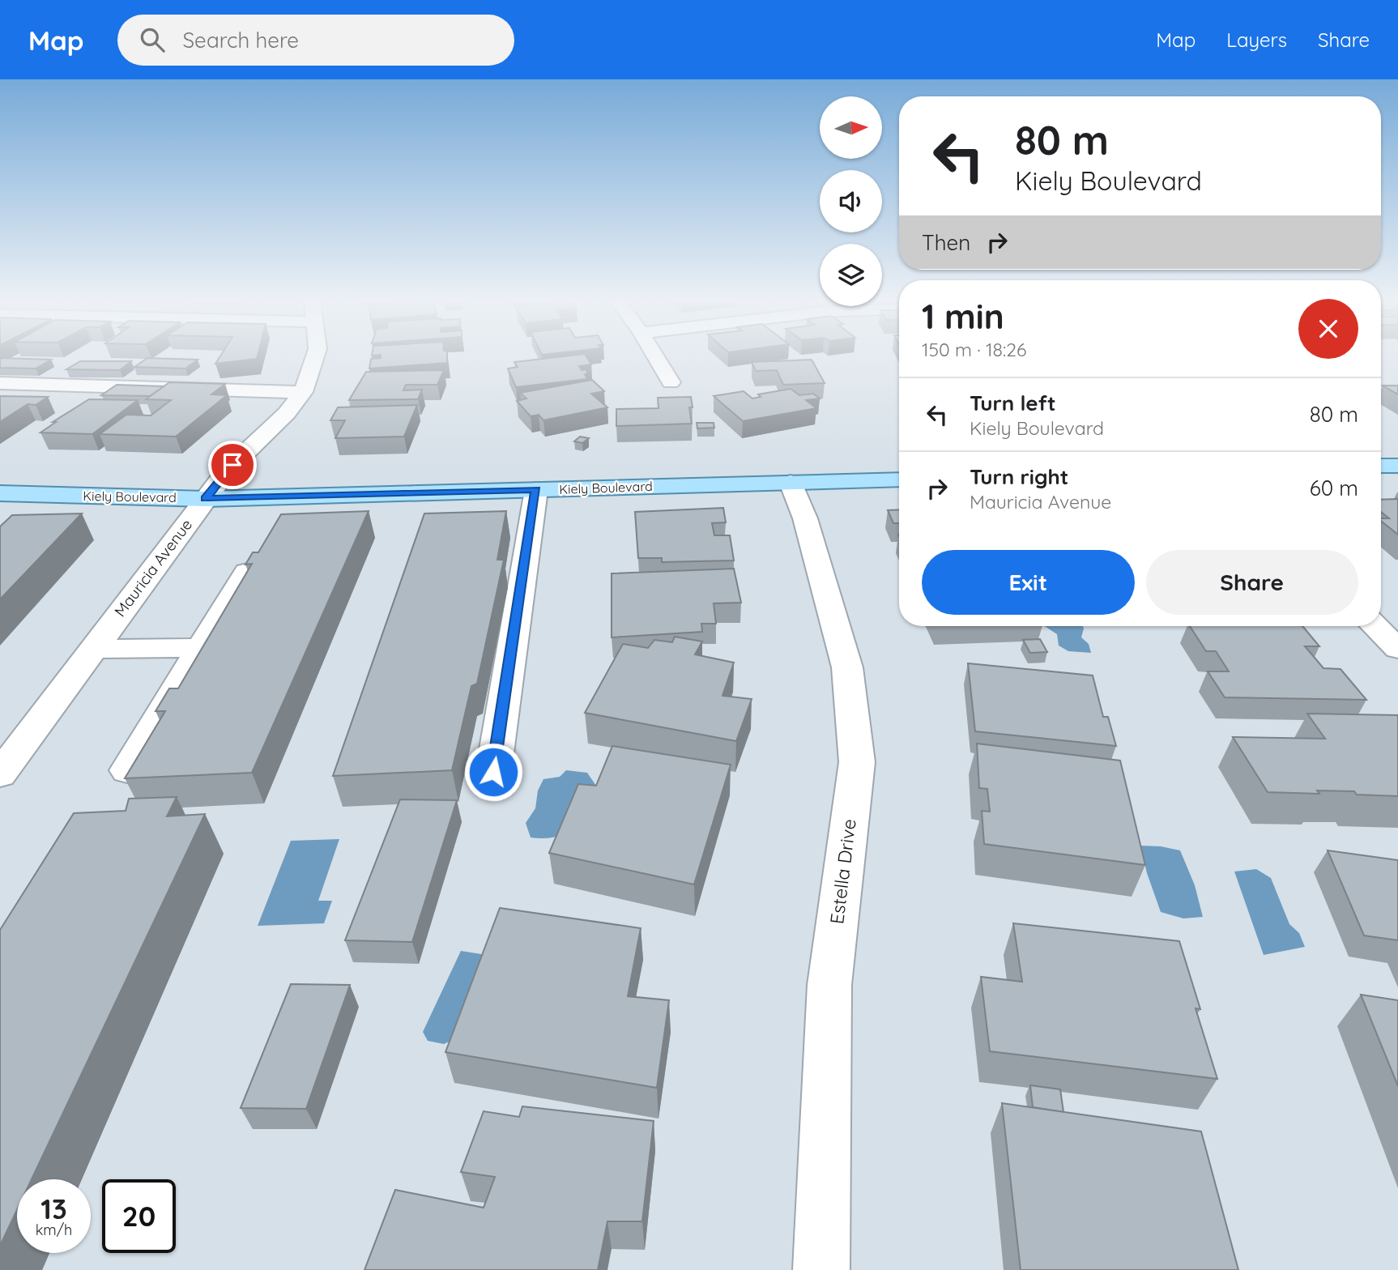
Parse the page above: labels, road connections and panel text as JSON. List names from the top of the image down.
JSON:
{
  "streets": {
    "main road": ["Kiely Boulevard"],
    "street": ["Mauricia Avenue", "Estella Drive"]
  },
  "crossings": [
    ["Kiely Boulevard", "Mauricia Avenue"],
    ["Kiely Boulevard", "Estella Drive"]
  ],
  "north": "right",
  "page": {
    "header": "Map",
    "search": "Search here",
    "nav": ["Map", "Layers", "Share"],
    "turn": ["80 m", "Kiely Boulevard"],
    "then": "Then",
    "heading": ["1 min", "150 m · 18:26"],
    "list": [
      {
        "name": "Turn left",
        "note": "Kiely Boulevard",
        "value": "80 m"
      },
      {
        "name": "Turn right",
        "note": "Mauricia Avenue",
        "value": "60 m"
      }
    ],
    "buttons": ["Exit", "Share"],
    "speed": "13 km/h",
    "limit": "20"
  }
}
